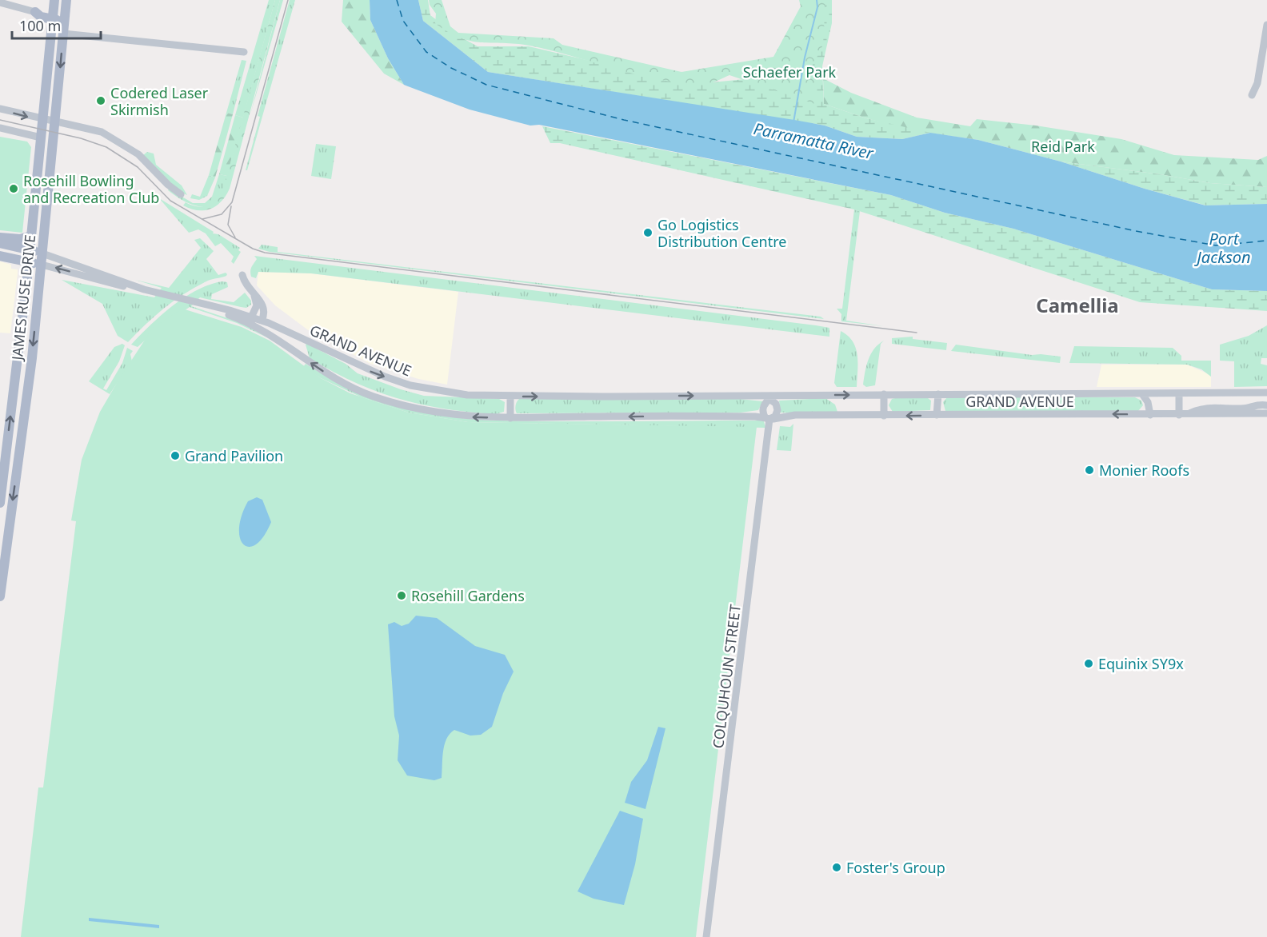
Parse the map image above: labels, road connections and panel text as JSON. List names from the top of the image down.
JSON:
{
  "streets": {
    "main road": ["JAMES RUSE DRIVE"],
    "street": ["GRAND AVENUE", "COLQUHOUN STREET"]
  },
  "crossings": [
    ["JAMES RUSE DRIVE", "GRAND AVENUE"],
    ["GRAND AVENUE", "COLQUHOUN STREET"]
  ],
  "districts": ["Camellia"],
  "water": ["Parramatta River", "Port Jackson"],
  "parks": ["Schaefer Park", "Reid Park"],
  "places": [
    "Codered Laser Skirmish",
    "Rosehill Bowling and Recreation Club",
    "Go Logistics Distribution Centre",
    "Grand Pavilion",
    "Monier Roofs",
    "Rosehill Gardens",
    "Equinix SY9x",
    "Foster's Group"
  ],
  "scale_bar": "100 m"
}
